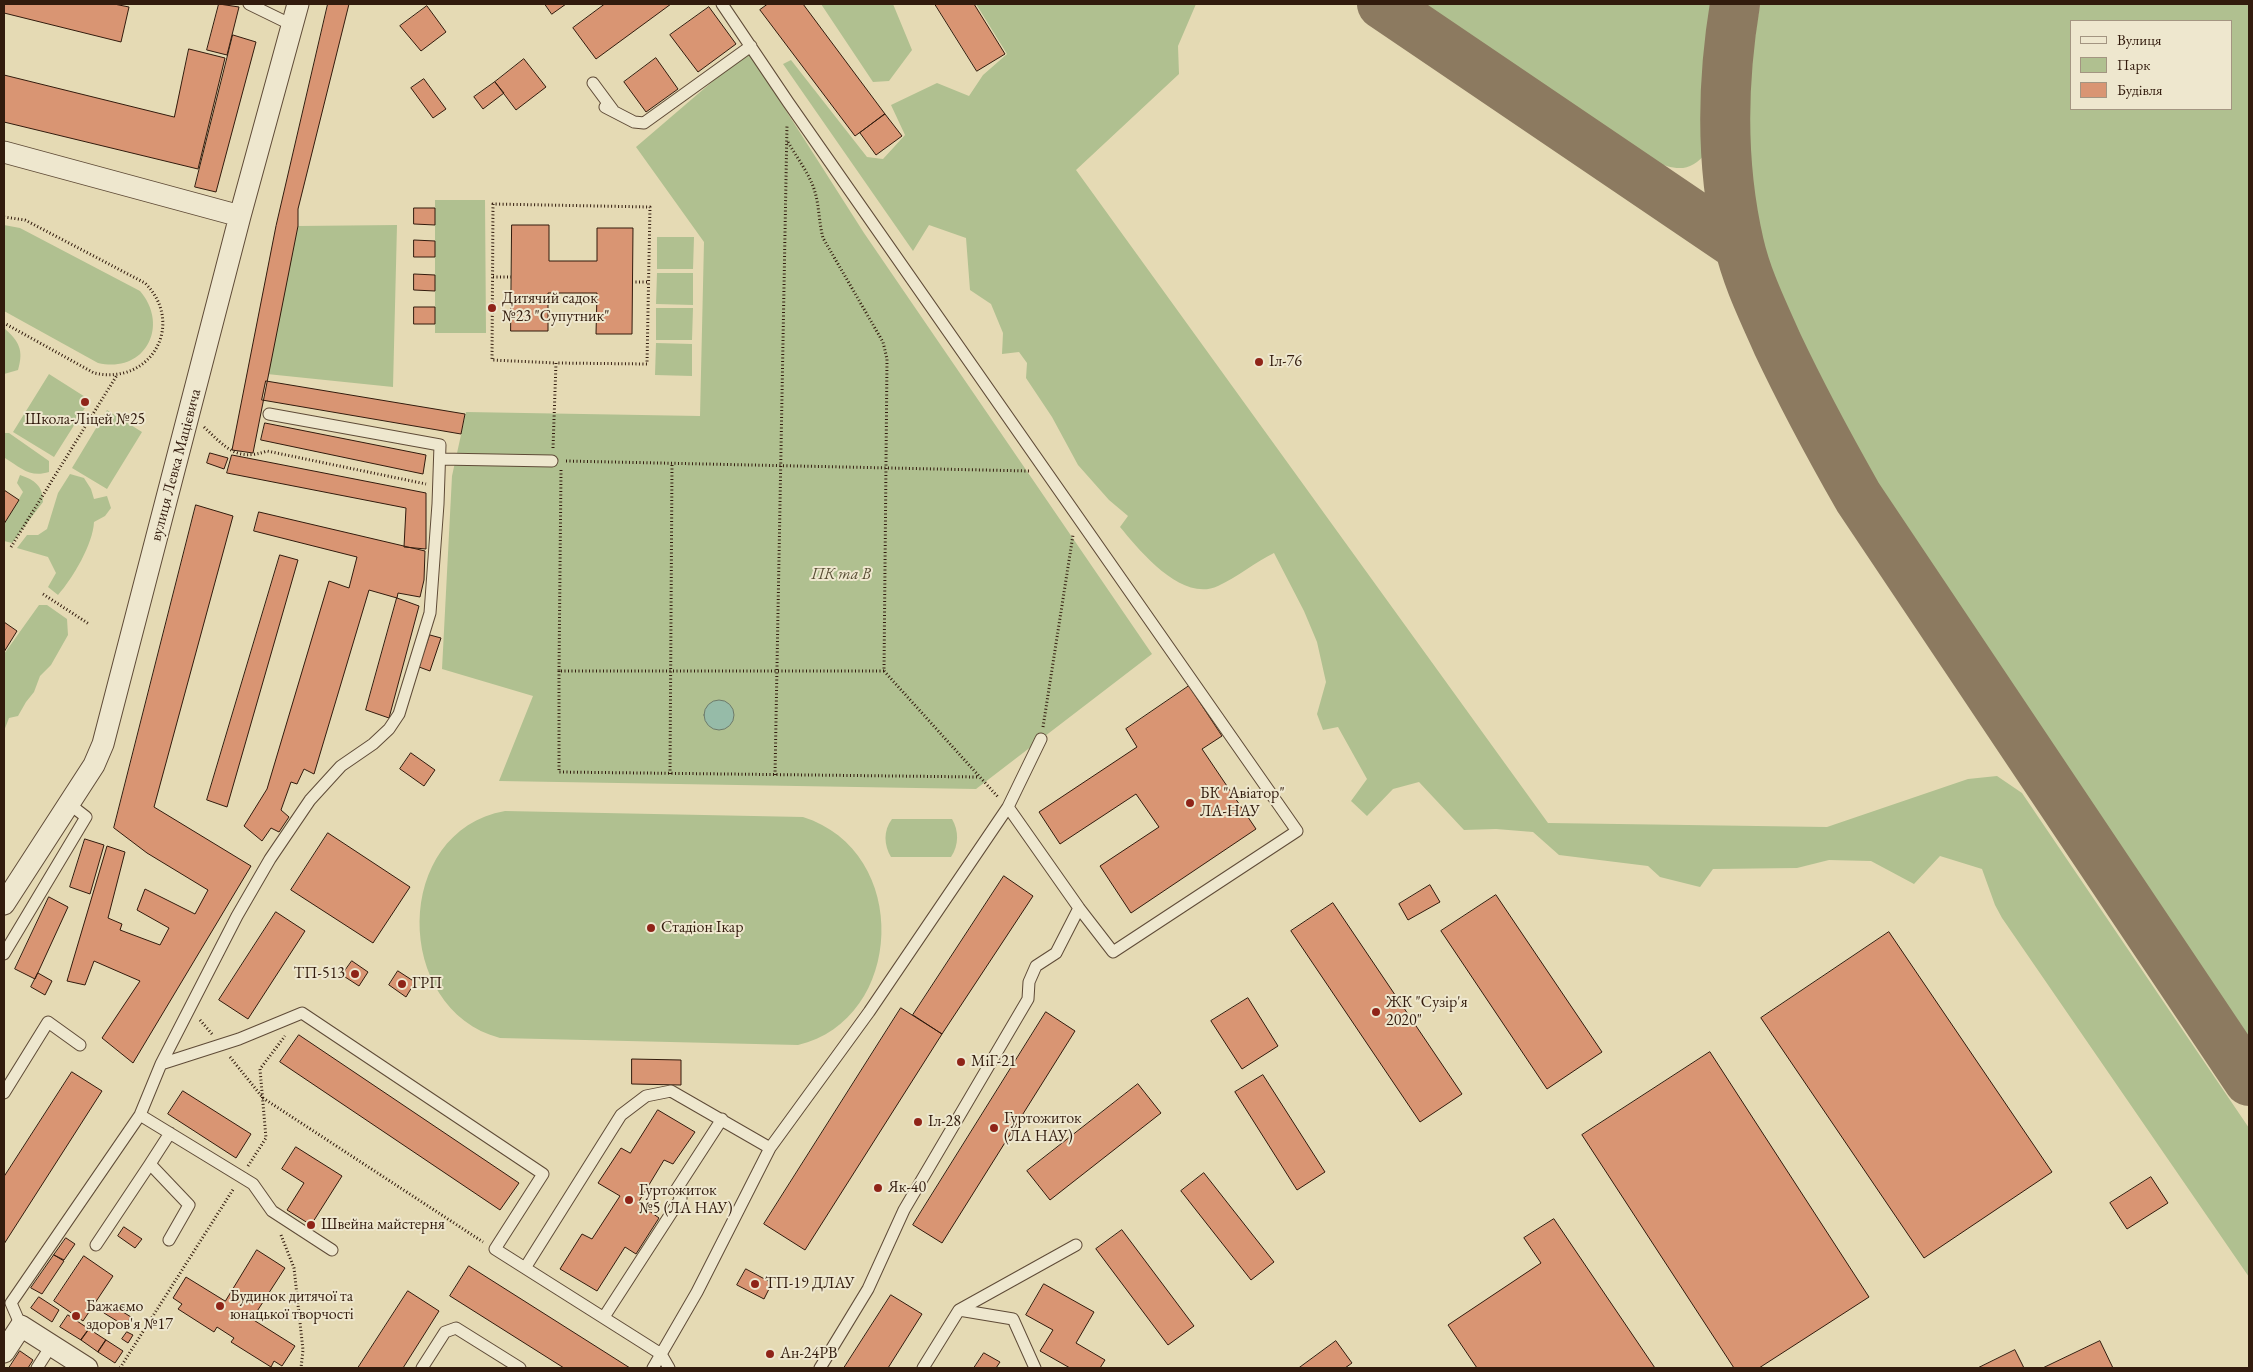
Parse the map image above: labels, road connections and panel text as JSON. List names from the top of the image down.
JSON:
{
  "streets": {
    "street": ["вулиця Левка Мацієвича"]
  },
  "parks": ["ПК та В"],
  "places": [
    "Дитячий садок №23 \"Супутник\"",
    "Іл-76",
    "Школа-Ліцей №25",
    "БК \"Авіатор\" ЛА-НАУ",
    "Стадіон Ікар",
    "ТП-513",
    "ГРП",
    "ЖК \"Сузір'я 2020\"",
    "МіГ-21",
    "Іл-28",
    "Гуртожиток (ЛА НАУ)",
    "Як-40",
    "Гуртожиток №5 (ЛА НАУ)",
    "Швейна майстерня",
    "ТП-19 ДЛАУ",
    "Будинок дитячої та юнацької творчості",
    "Бажаємо здоров'я №17",
    "Ан-24РВ"
  ],
  "legend": ["Вулиця", "Парк", "Будівля"]
}
